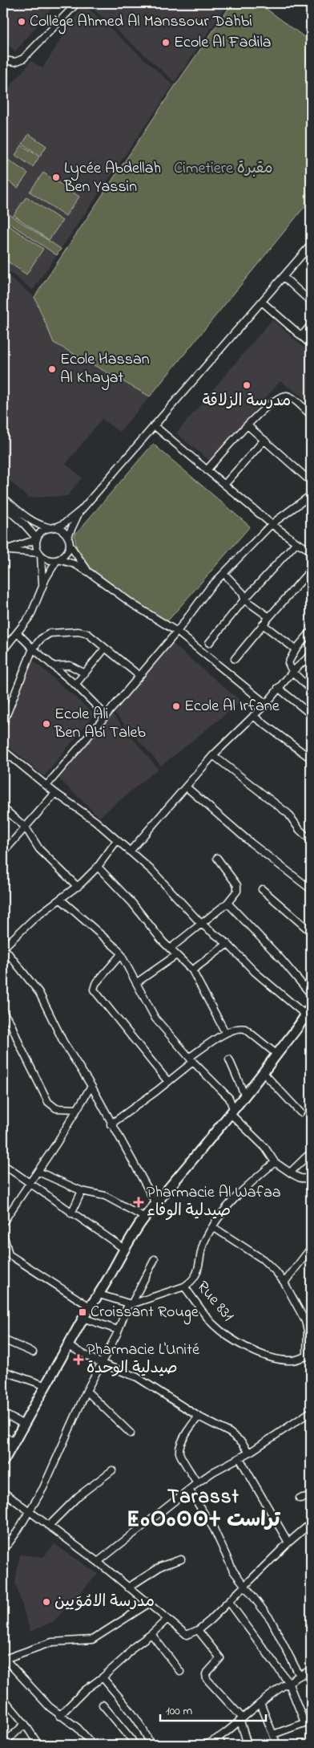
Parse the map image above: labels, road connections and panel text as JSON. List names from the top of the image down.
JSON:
{
  "streets": {
    "street": ["Rue 831"]
  },
  "districts": ["Tarasst ⵟⴰⵔⴰⵙⵙⵜ تراست"],
  "parks": ["Cimetiere مقبرة"],
  "places": {
    "other": [
      "Collège Ahmed Al Manssour Dahbi",
      "Ecole Al Fadila",
      "Lycée Abdellah Ben Yassin",
      "Ecole Hassan Al Khayat",
      "مدرسة الزلاقة",
      "Ecole Al Irfane",
      "Ecole Ali Ben Abi Taleb",
      "مدرسة الامُوَيين"
    ],
    "health": ["Pharmacie Al Wafaa صيدلية الوفاء", "Pharmacie L'Unité صيدلية الوحدة"],
    "transit": ["Croissant Rouge"]
  },
  "scale_bar": "100 m"
}
